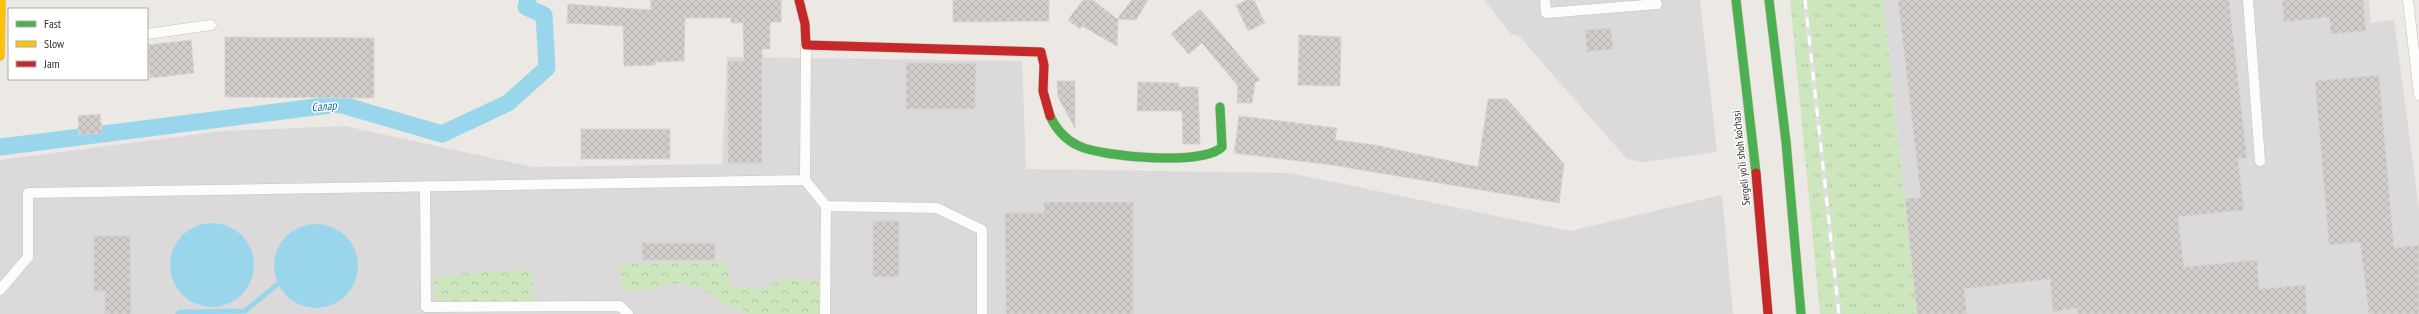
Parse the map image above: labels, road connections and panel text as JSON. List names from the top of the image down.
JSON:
{
  "streets": {
    "street": ["Sergeli yo‘li shoh ko‘chasi"]
  },
  "water": ["Салар"],
  "legend": ["Fast", "Slow", "Jam"]
}
